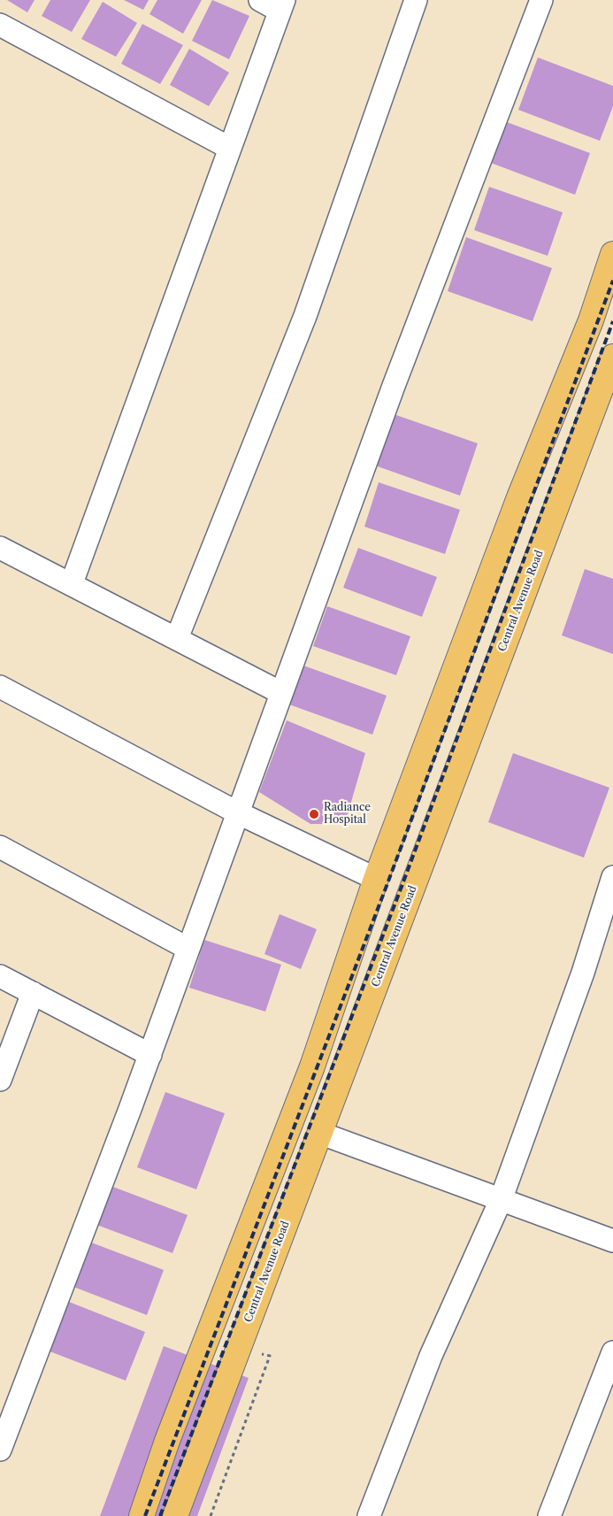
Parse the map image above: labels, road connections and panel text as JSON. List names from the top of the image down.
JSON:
{
  "streets": {
    "main road": ["Central Avenue Road"]
  },
  "places": ["Radiance Hospital"]
}
